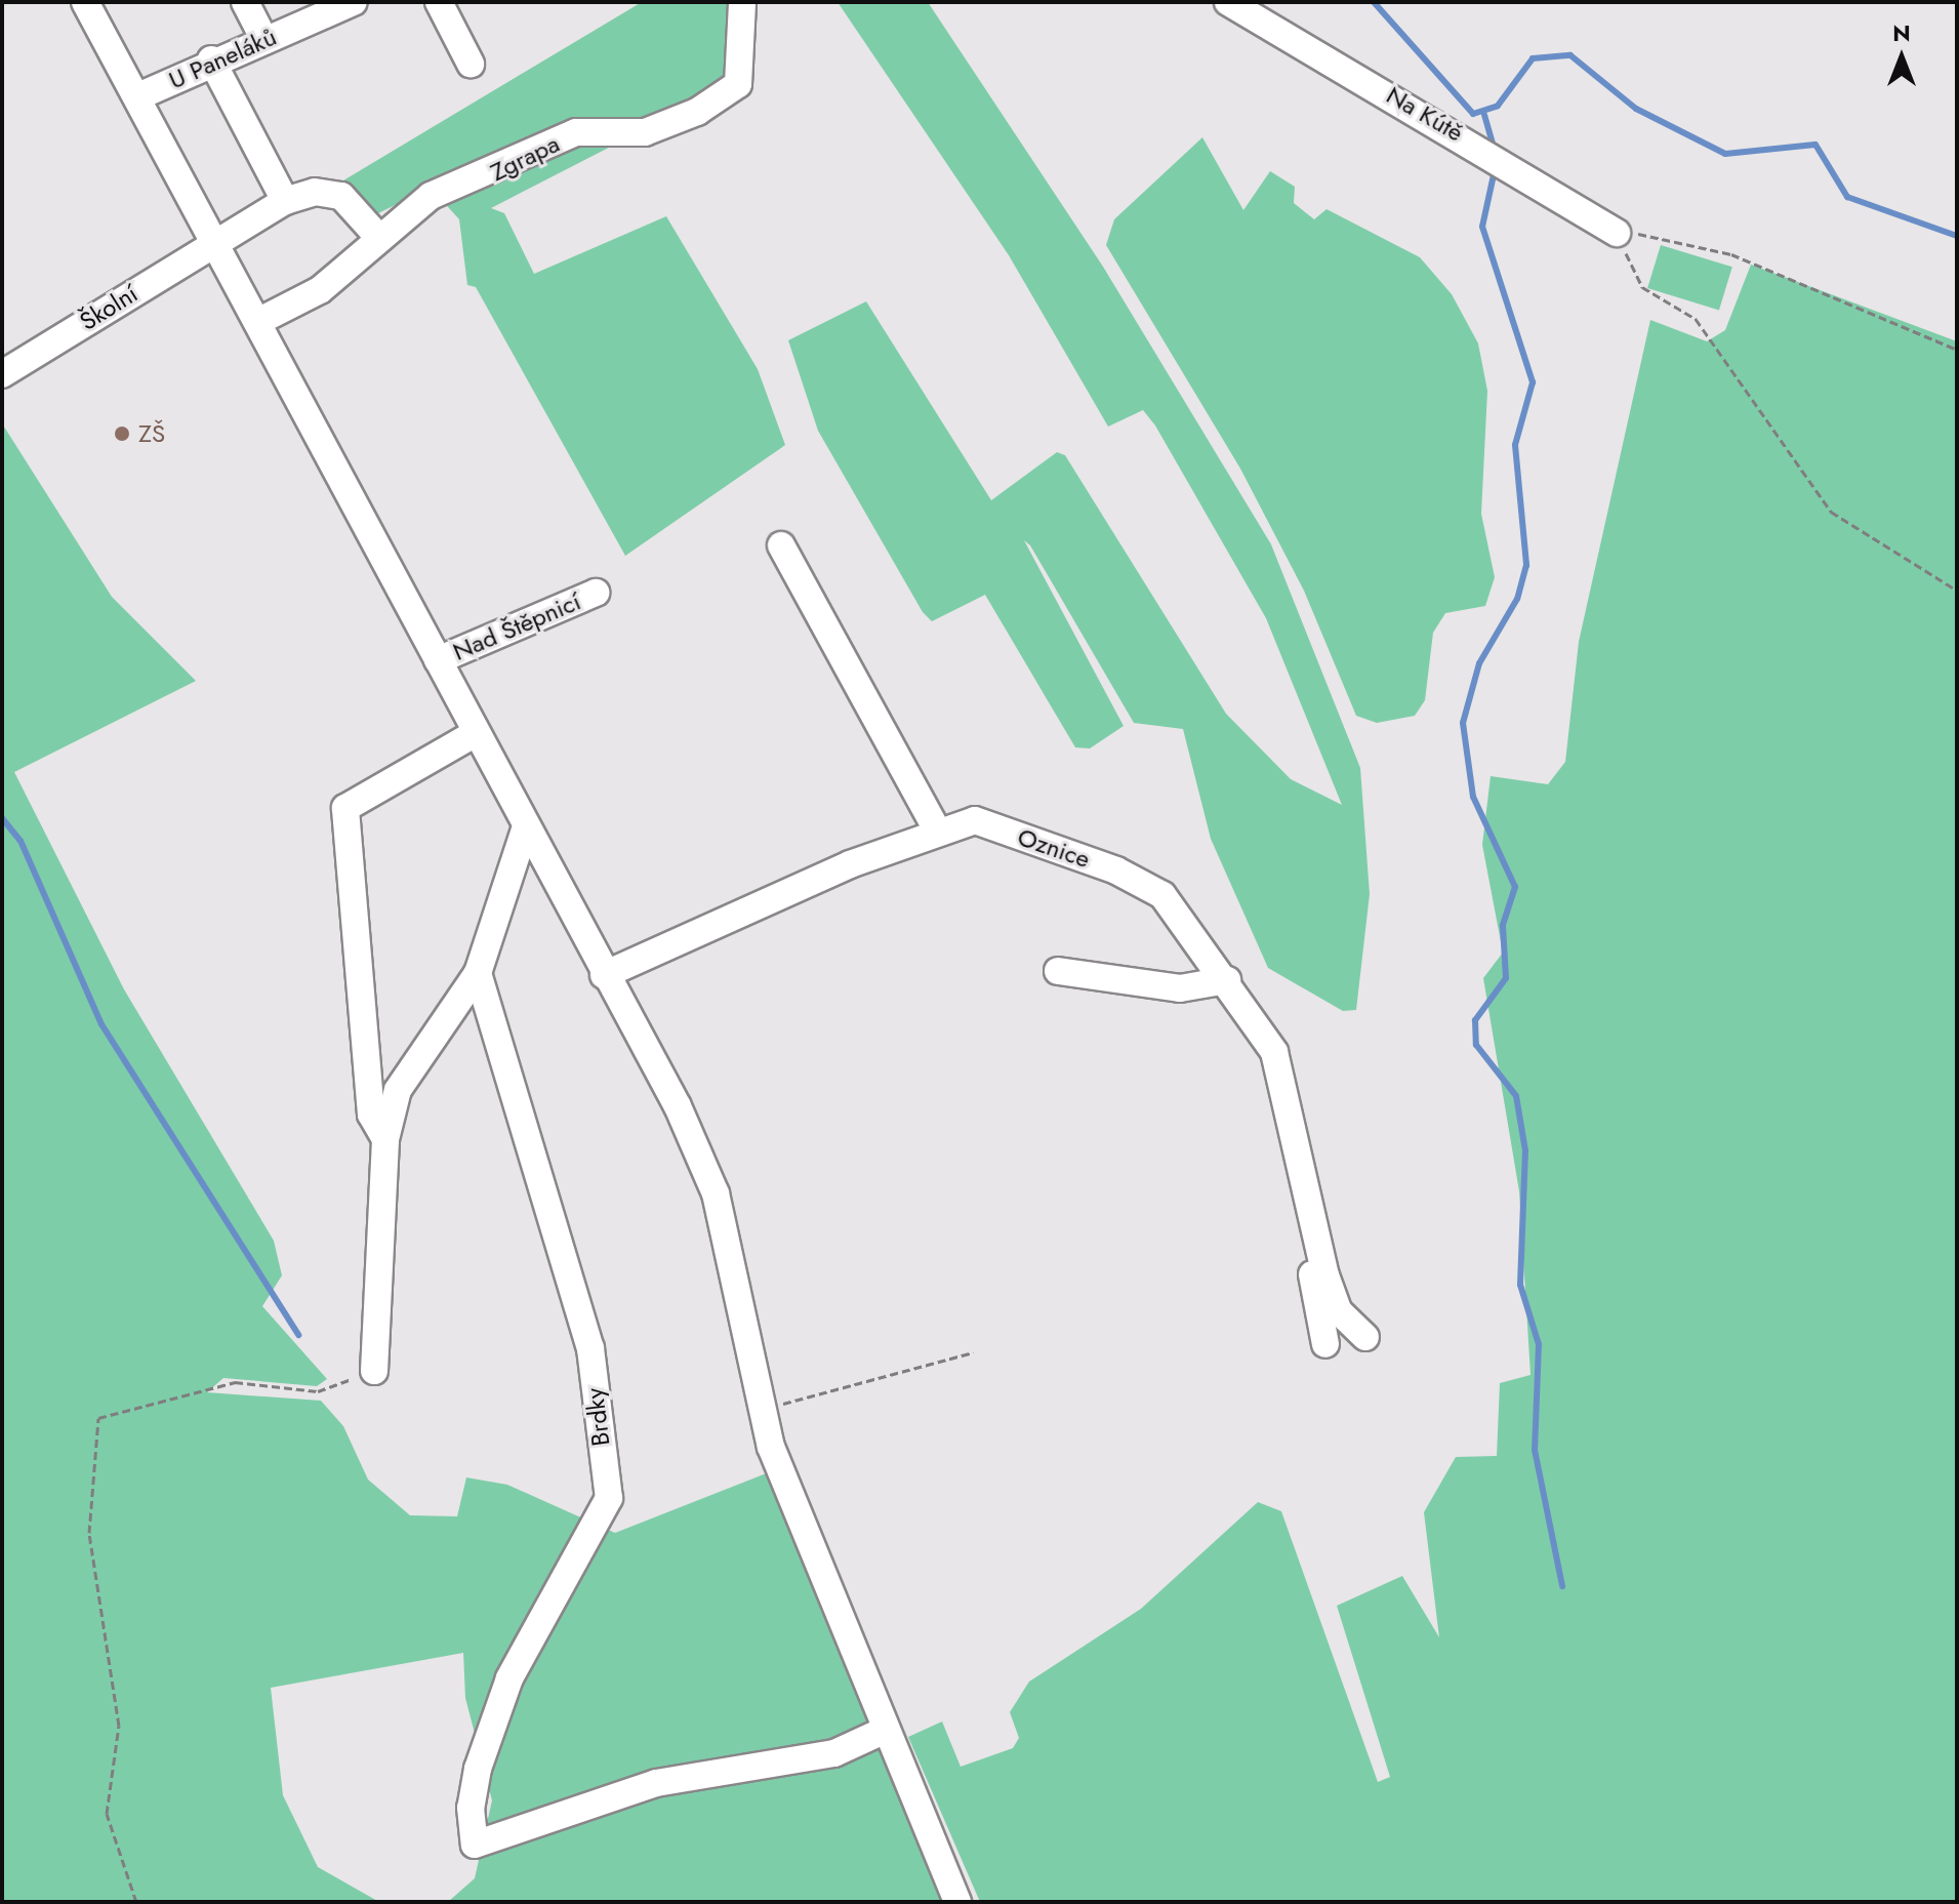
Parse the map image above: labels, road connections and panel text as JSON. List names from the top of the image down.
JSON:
{
  "streets": {
    "street": [
      "U Paneláků",
      "Na Kútě",
      "Zgrapa",
      "Školní",
      "Nad Štěpnicí",
      "Oznice",
      "Brdky"
    ]
  },
  "crossings": [
    ["Zgrapa", "Školní"]
  ],
  "places": ["ZŠ"],
  "north": "top"
}
